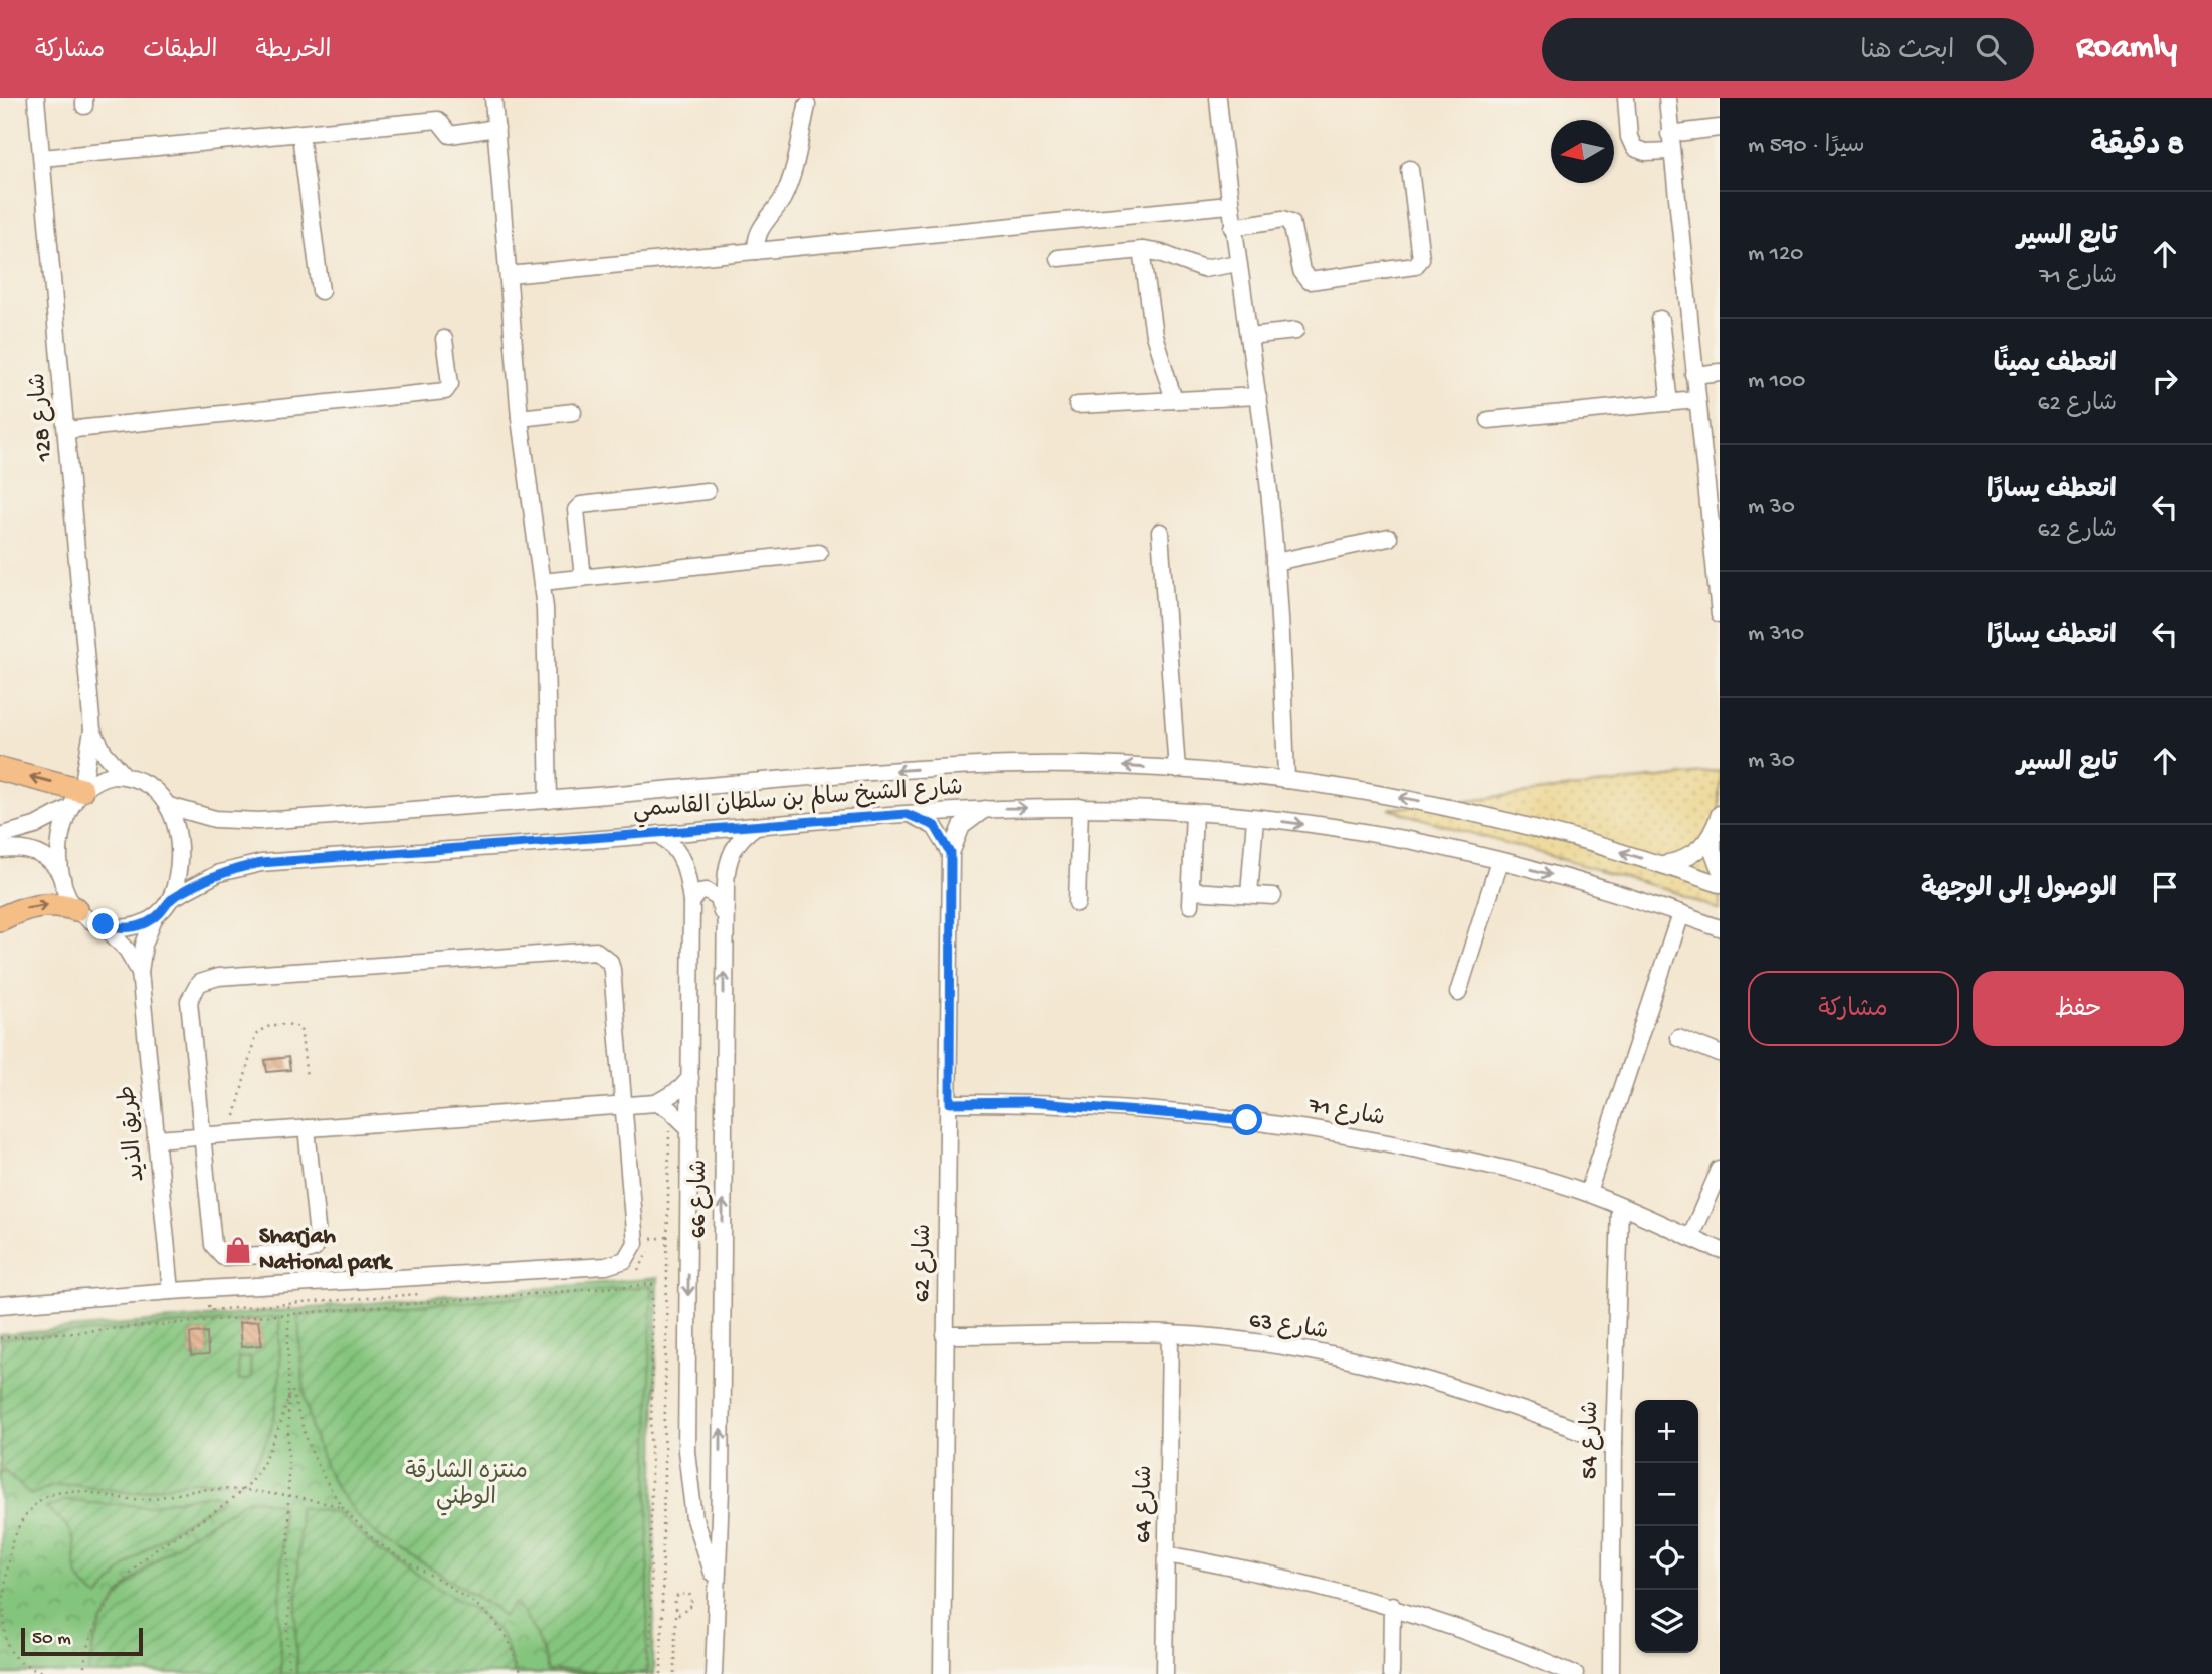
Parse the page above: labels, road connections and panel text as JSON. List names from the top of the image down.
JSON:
{
  "streets": {
    "street": [
      "شارع 128",
      "شارع الشيخ سالم بن سلطان القاسمي",
      "شارع 71",
      "طريق الذيد",
      "شارع 66",
      "شارع 62",
      "شارع 63",
      "شارع 54",
      "شارع 64"
    ]
  },
  "crossings": [
    ["شارع 128", "شارع الشيخ سالم بن سلطان القاسمي"],
    ["شارع 128", "طريق الذيد"],
    ["شارع الشيخ سالم بن سلطان القاسمي", "طريق الذيد"],
    ["شارع الشيخ سالم بن سلطان القاسمي", "شارع 66"],
    ["شارع الشيخ سالم بن سلطان القاسمي", "شارع 62"],
    ["شارع 71", "شارع 62"],
    ["شارع 71", "شارع 54"],
    ["شارع 62", "شارع 63"],
    ["شارع 63", "شارع 54"],
    ["شارع 63", "شارع 64"]
  ],
  "parks": ["منتزه الشارقة الوطني"],
  "places": {
    "shop": ["Sharjah National park"]
  },
  "scale_bar": "50 m",
  "north": "left",
  "page": {
    "header": "Roamly",
    "search": "ابحث هنا",
    "nav": ["الخريطة", "الطبقات", "مشاركة"],
    "heading": ["8 دقيقة", "سيرًا · 590 m"],
    "list": [
      ["تابع السير", "شارع 71", "120 m"],
      ["انعطف يمينًا", "شارع 62", "100 m"],
      ["انعطف يسارًا", "شارع 62", "30 m"],
      ["انعطف يسارًا", "310 m"],
      ["تابع السير", "30 m"],
      "الوصول إلى الوجهة"
    ],
    "buttons": ["حفظ", "مشاركة"],
    "map_buttons": ["+", "−"],
    "scale": "50 m"
  }
}
